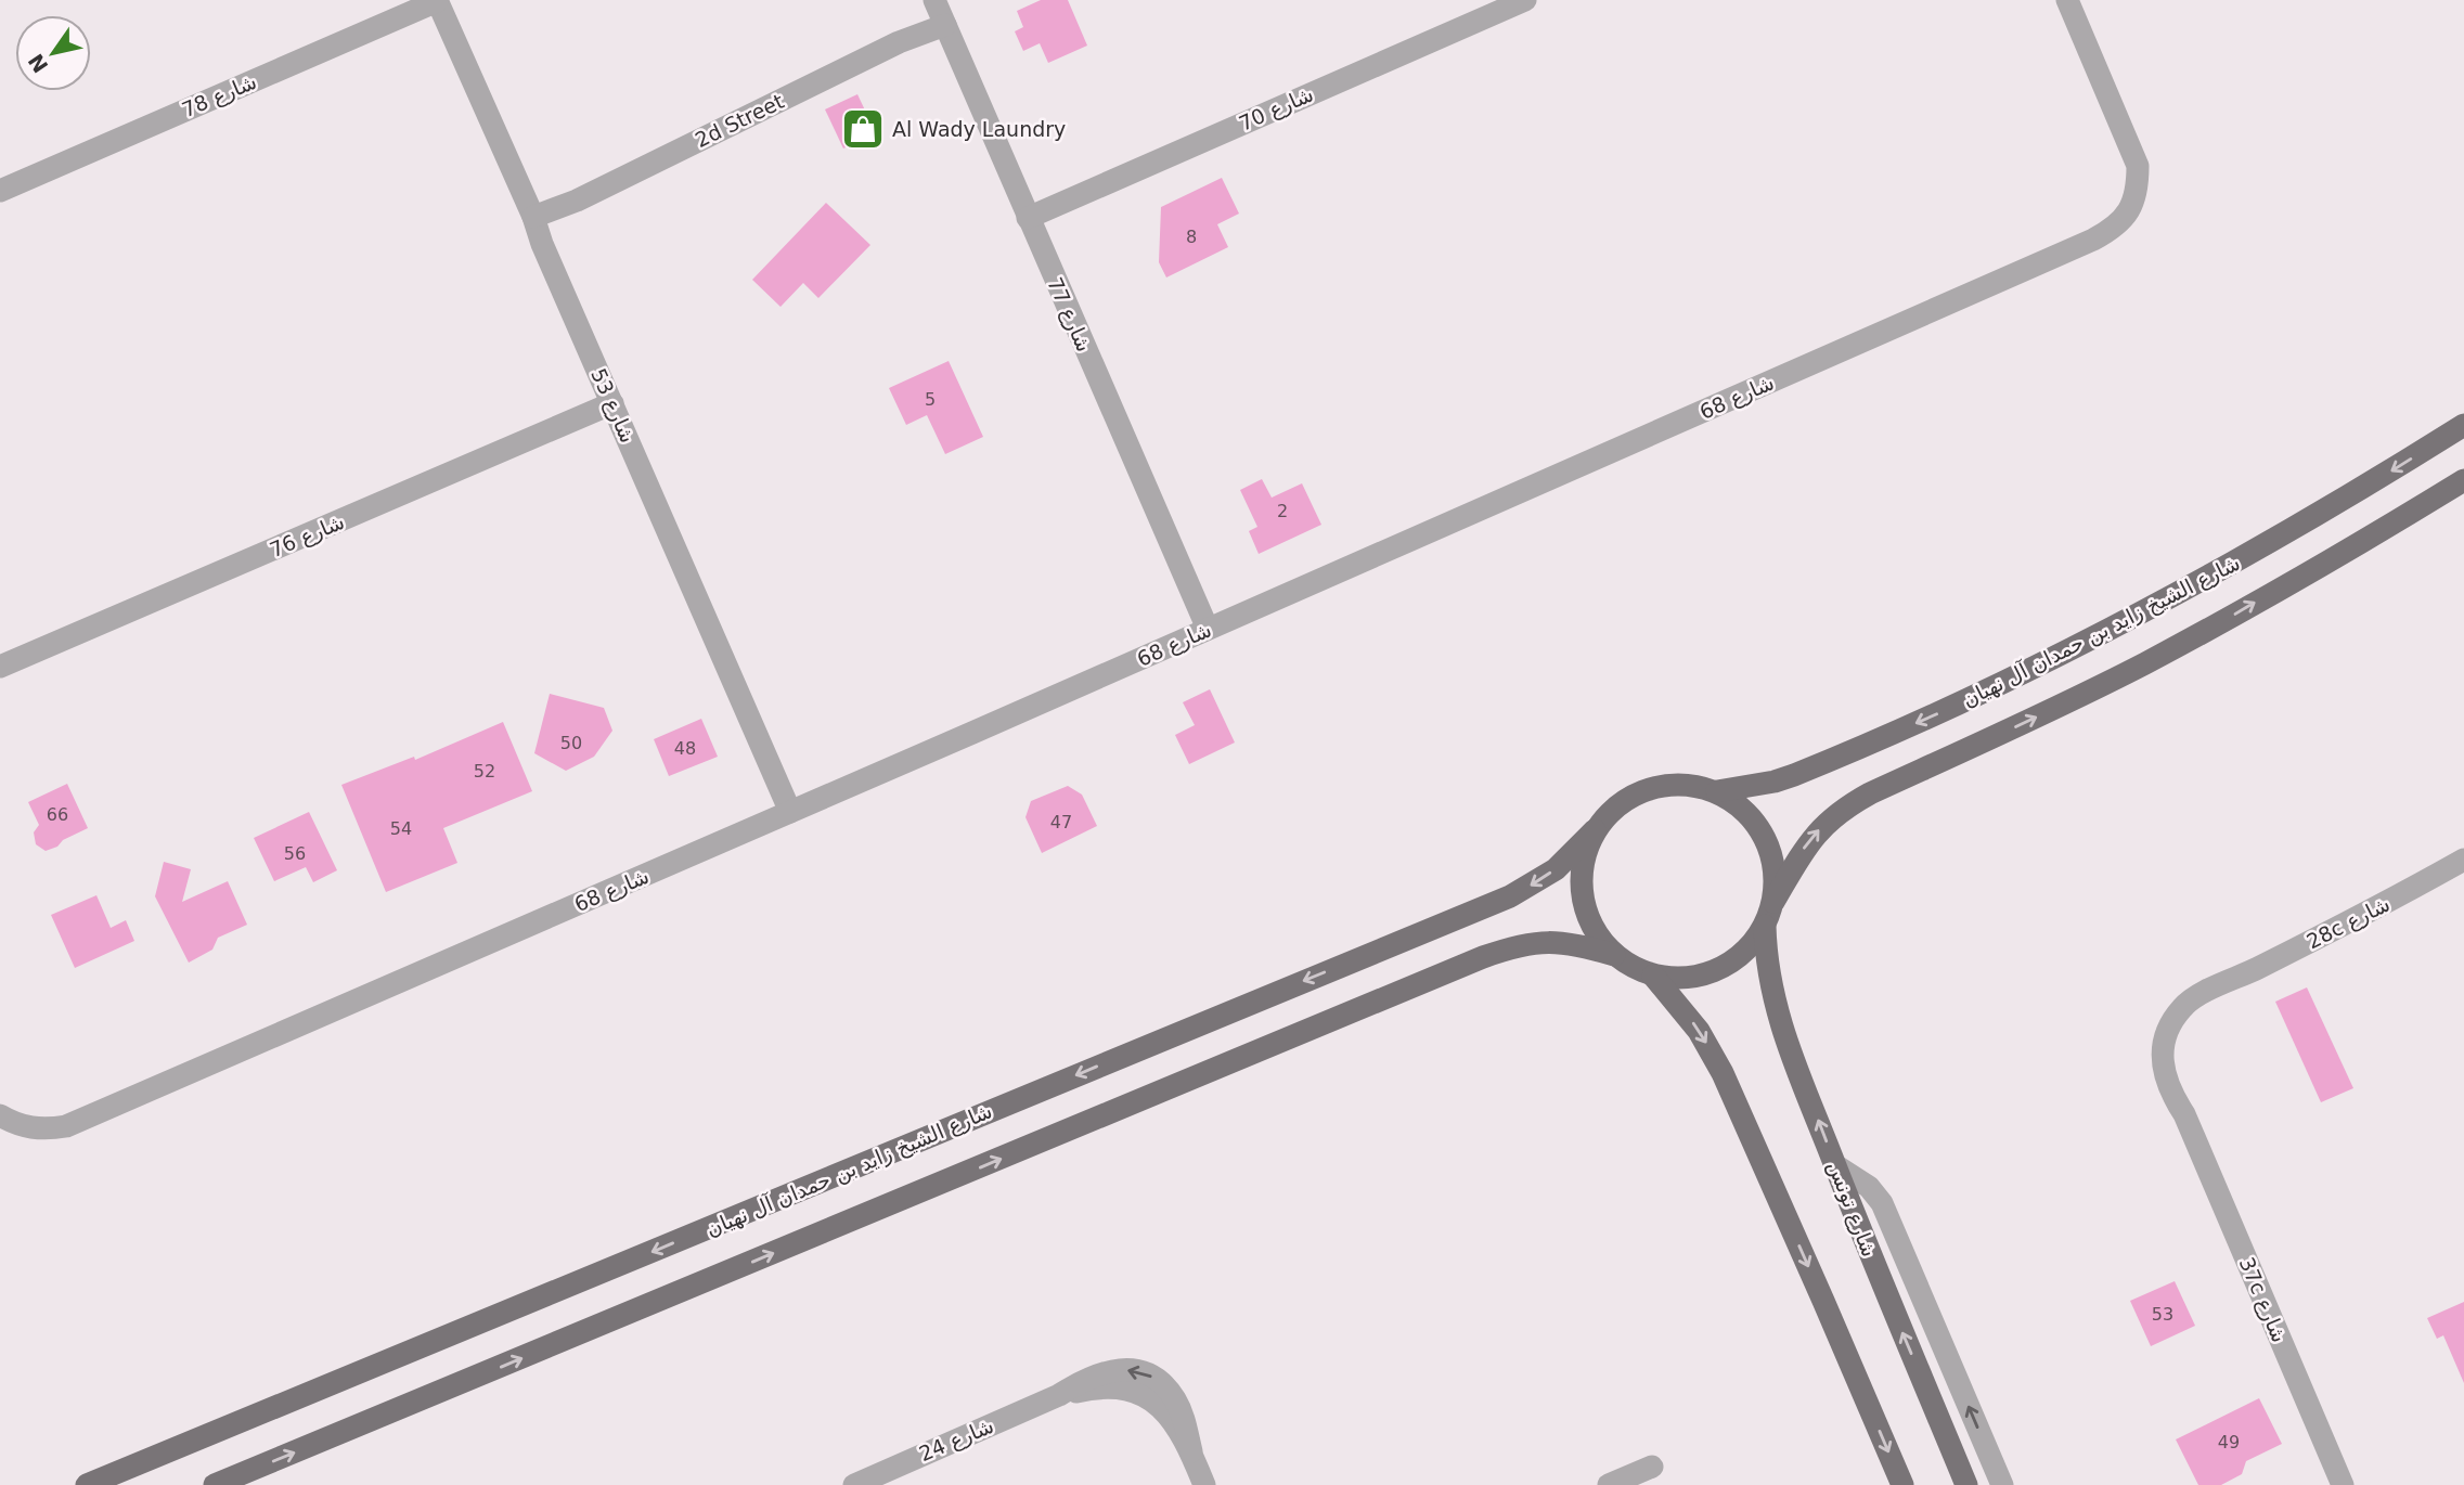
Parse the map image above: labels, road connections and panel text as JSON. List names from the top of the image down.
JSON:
{
  "streets": {
    "main road": ["شارع الشيخ زايد بن حمدان آل نهيان", "شارع تونس"],
    "street": [
      "شارع 78",
      "شارع 70",
      "2d Street",
      "شارع 77",
      "شارع 68",
      "شارع 53",
      "شارع 76",
      "28c شارع",
      "37c شارع",
      "شارع 24"
    ]
  },
  "crossings": [
    ["شارع 78", "شارع 53"],
    ["شارع 70", "شارع 77"],
    ["2d Street", "شارع 77"],
    ["2d Street", "شارع 53"],
    ["شارع 77", "شارع 68"],
    ["شارع 68", "شارع 53"],
    ["شارع 53", "شارع 76"],
    ["شارع الشيخ زايد بن حمدان آل نهيان", "شارع تونس"],
    ["28c شارع", "37c شارع"]
  ],
  "places": {
    "shop": ["Al Wady Laundry"]
  },
  "house_numbers": [
    "8",
    "5",
    "2",
    "50",
    "48",
    "52",
    "66",
    "47",
    "54",
    "56",
    "53",
    "49"
  ],
  "north": "bottom left"
}
